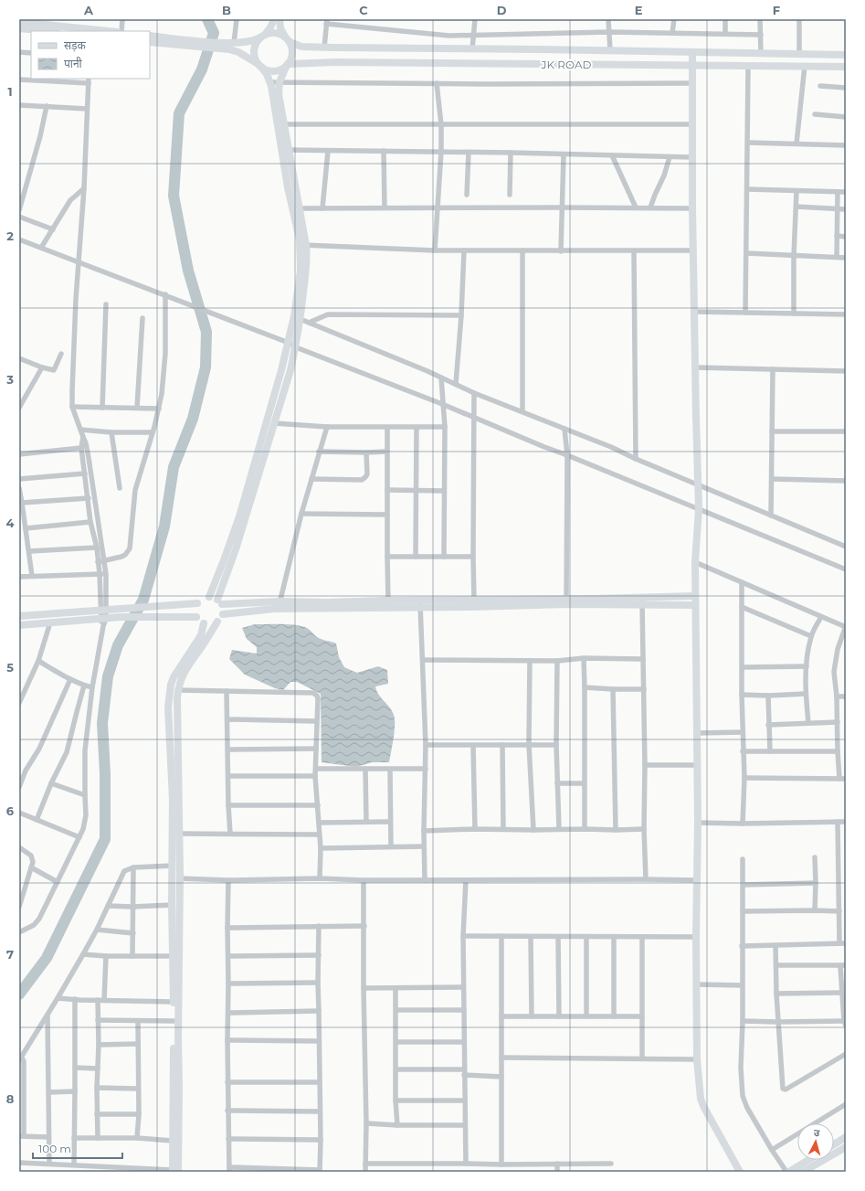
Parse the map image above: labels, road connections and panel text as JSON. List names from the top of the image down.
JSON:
{
  "streets": {
    "street": ["JK ROAD"]
  },
  "legend": ["सड़क", "पानी"],
  "scale_bar": "100 m",
  "north": "top",
  "grid": {
    "columns": [
      "A",
      "B",
      "C",
      "D",
      "E",
      "F"
    ],
    "rows": [
      "1",
      "2",
      "3",
      "4",
      "5",
      "6",
      "7",
      "8"
    ]
  }
}
